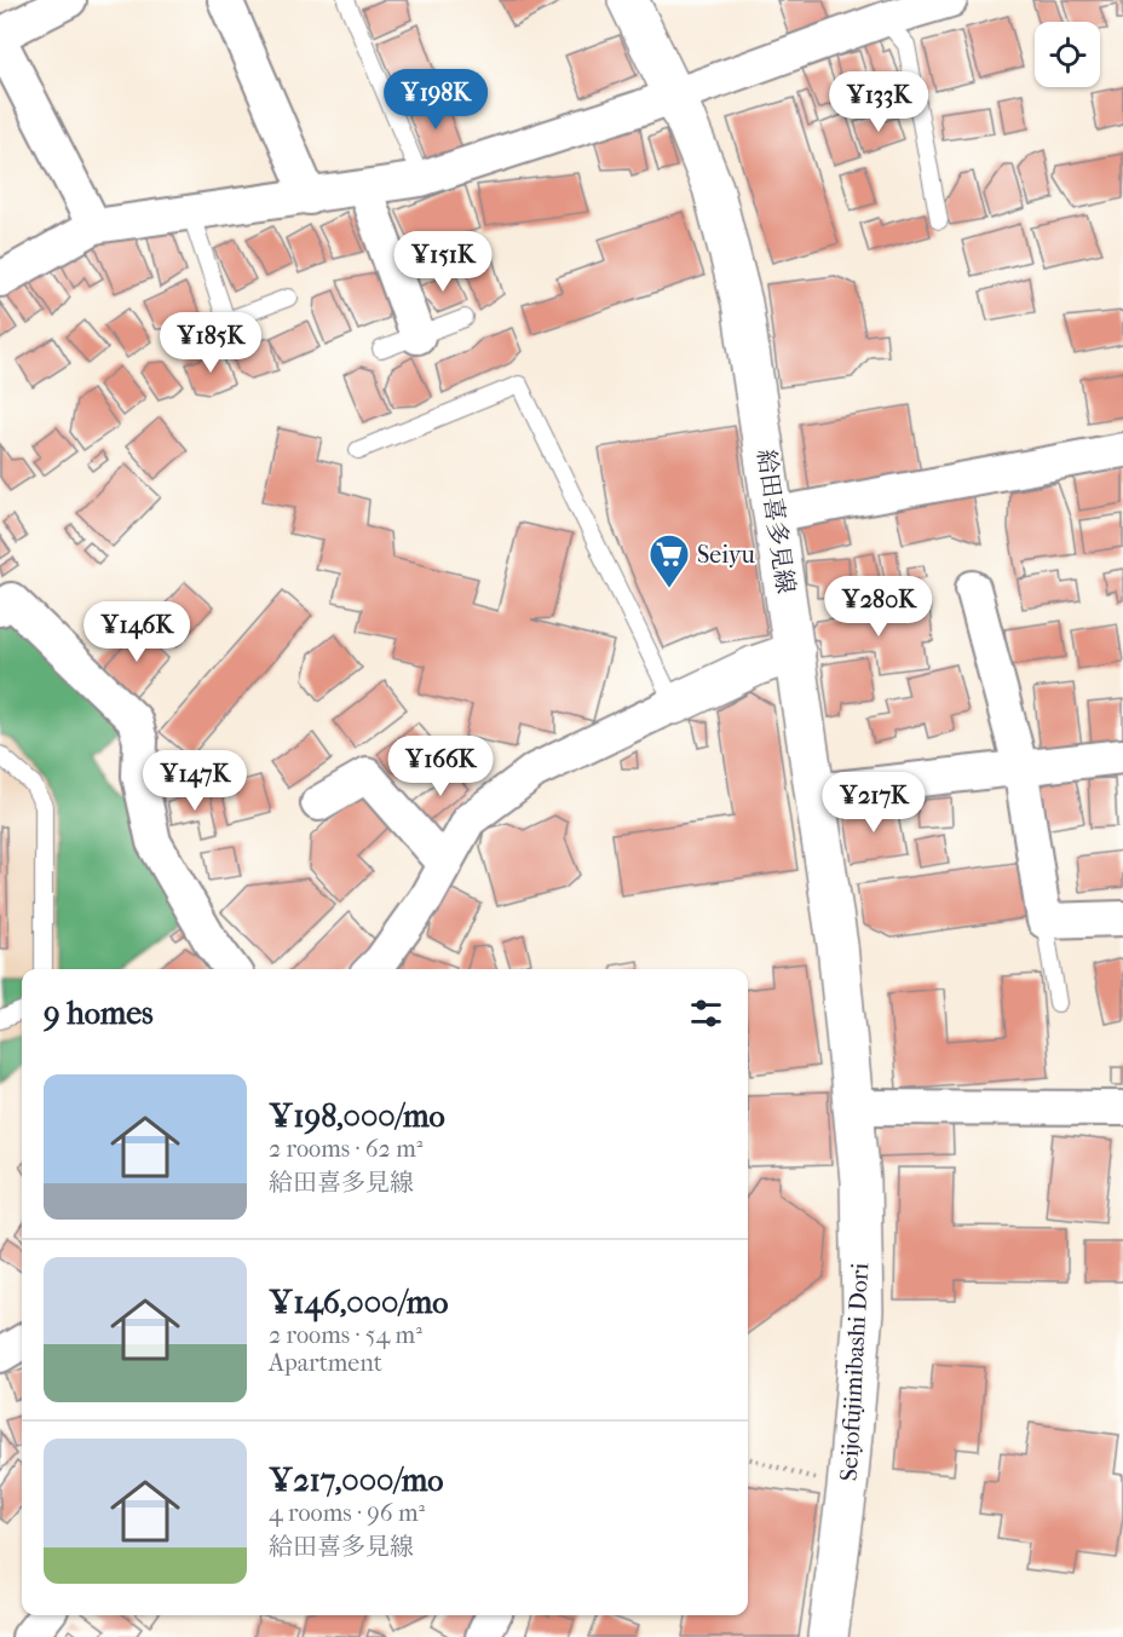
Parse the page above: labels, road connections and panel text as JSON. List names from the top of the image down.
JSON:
{
  "streets": {
    "street": ["給田喜多見線", "Seijofujimibashi Dori"]
  },
  "crossings": [
    ["給田喜多見線", "Seijofujimibashi Dori"]
  ],
  "places": {
    "supermarket": ["Seiyu"]
  },
  "page": {
    "price": [
      "¥198K",
      "¥133K",
      "¥151K",
      "¥185K",
      "¥280K",
      "¥146K",
      "¥166K",
      "¥147K",
      "¥217K"
    ],
    "heading": "9 homes",
    "list": [
      {
        "name": "¥198,000/mo",
        "note": "2 rooms · 62 m² · 給田喜多見線"
      },
      {
        "name": "¥146,000/mo",
        "note": "2 rooms · 54 m² · Apartment"
      },
      {
        "name": "¥217,000/mo",
        "note": "4 rooms · 96 m² · 給田喜多見線"
      }
    ]
  }
}
